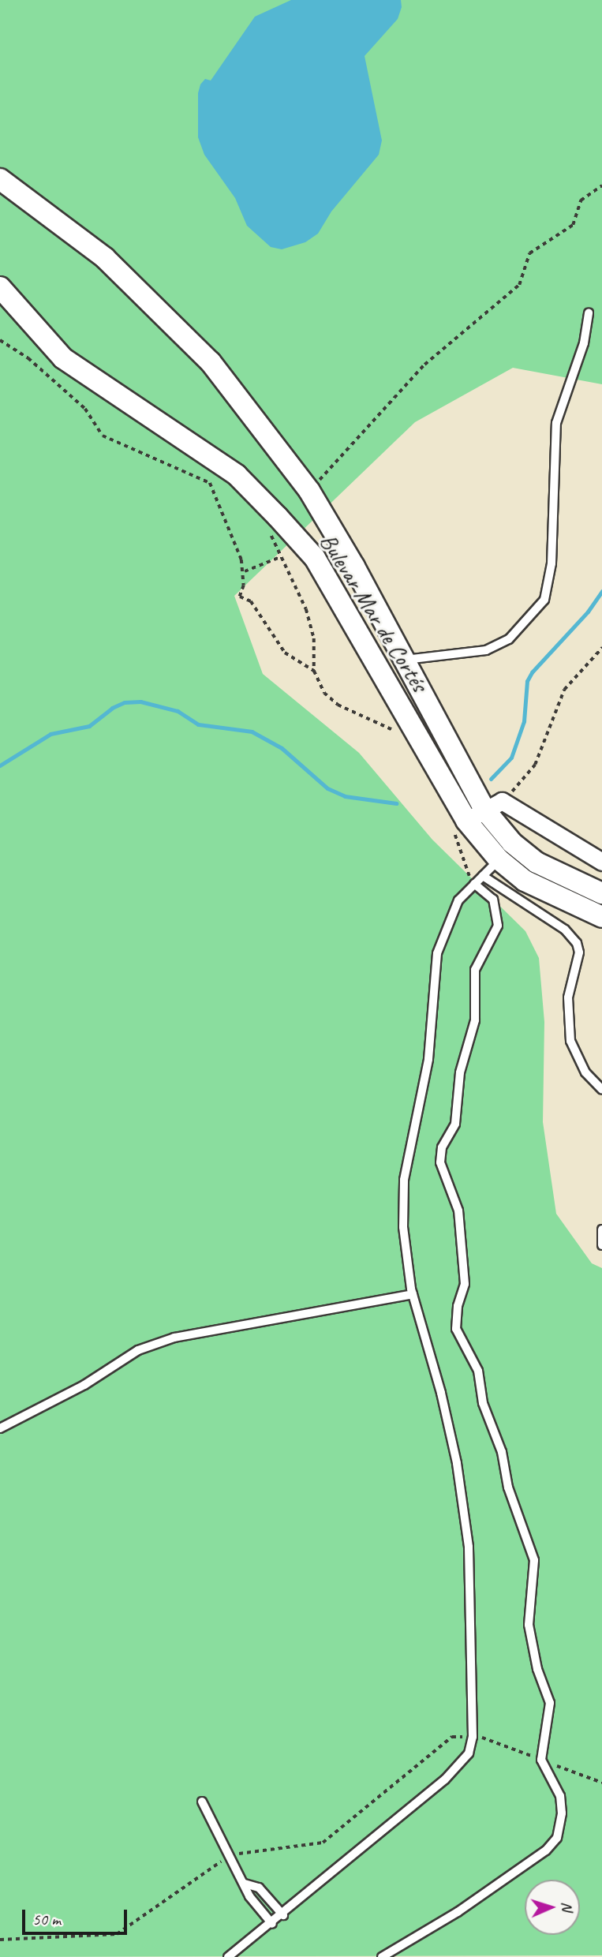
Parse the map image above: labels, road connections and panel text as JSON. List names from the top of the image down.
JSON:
{
  "streets": {
    "street": ["Bulevar Mar de Cortés"]
  },
  "scale_bar": "50 m",
  "north": "right"
}
